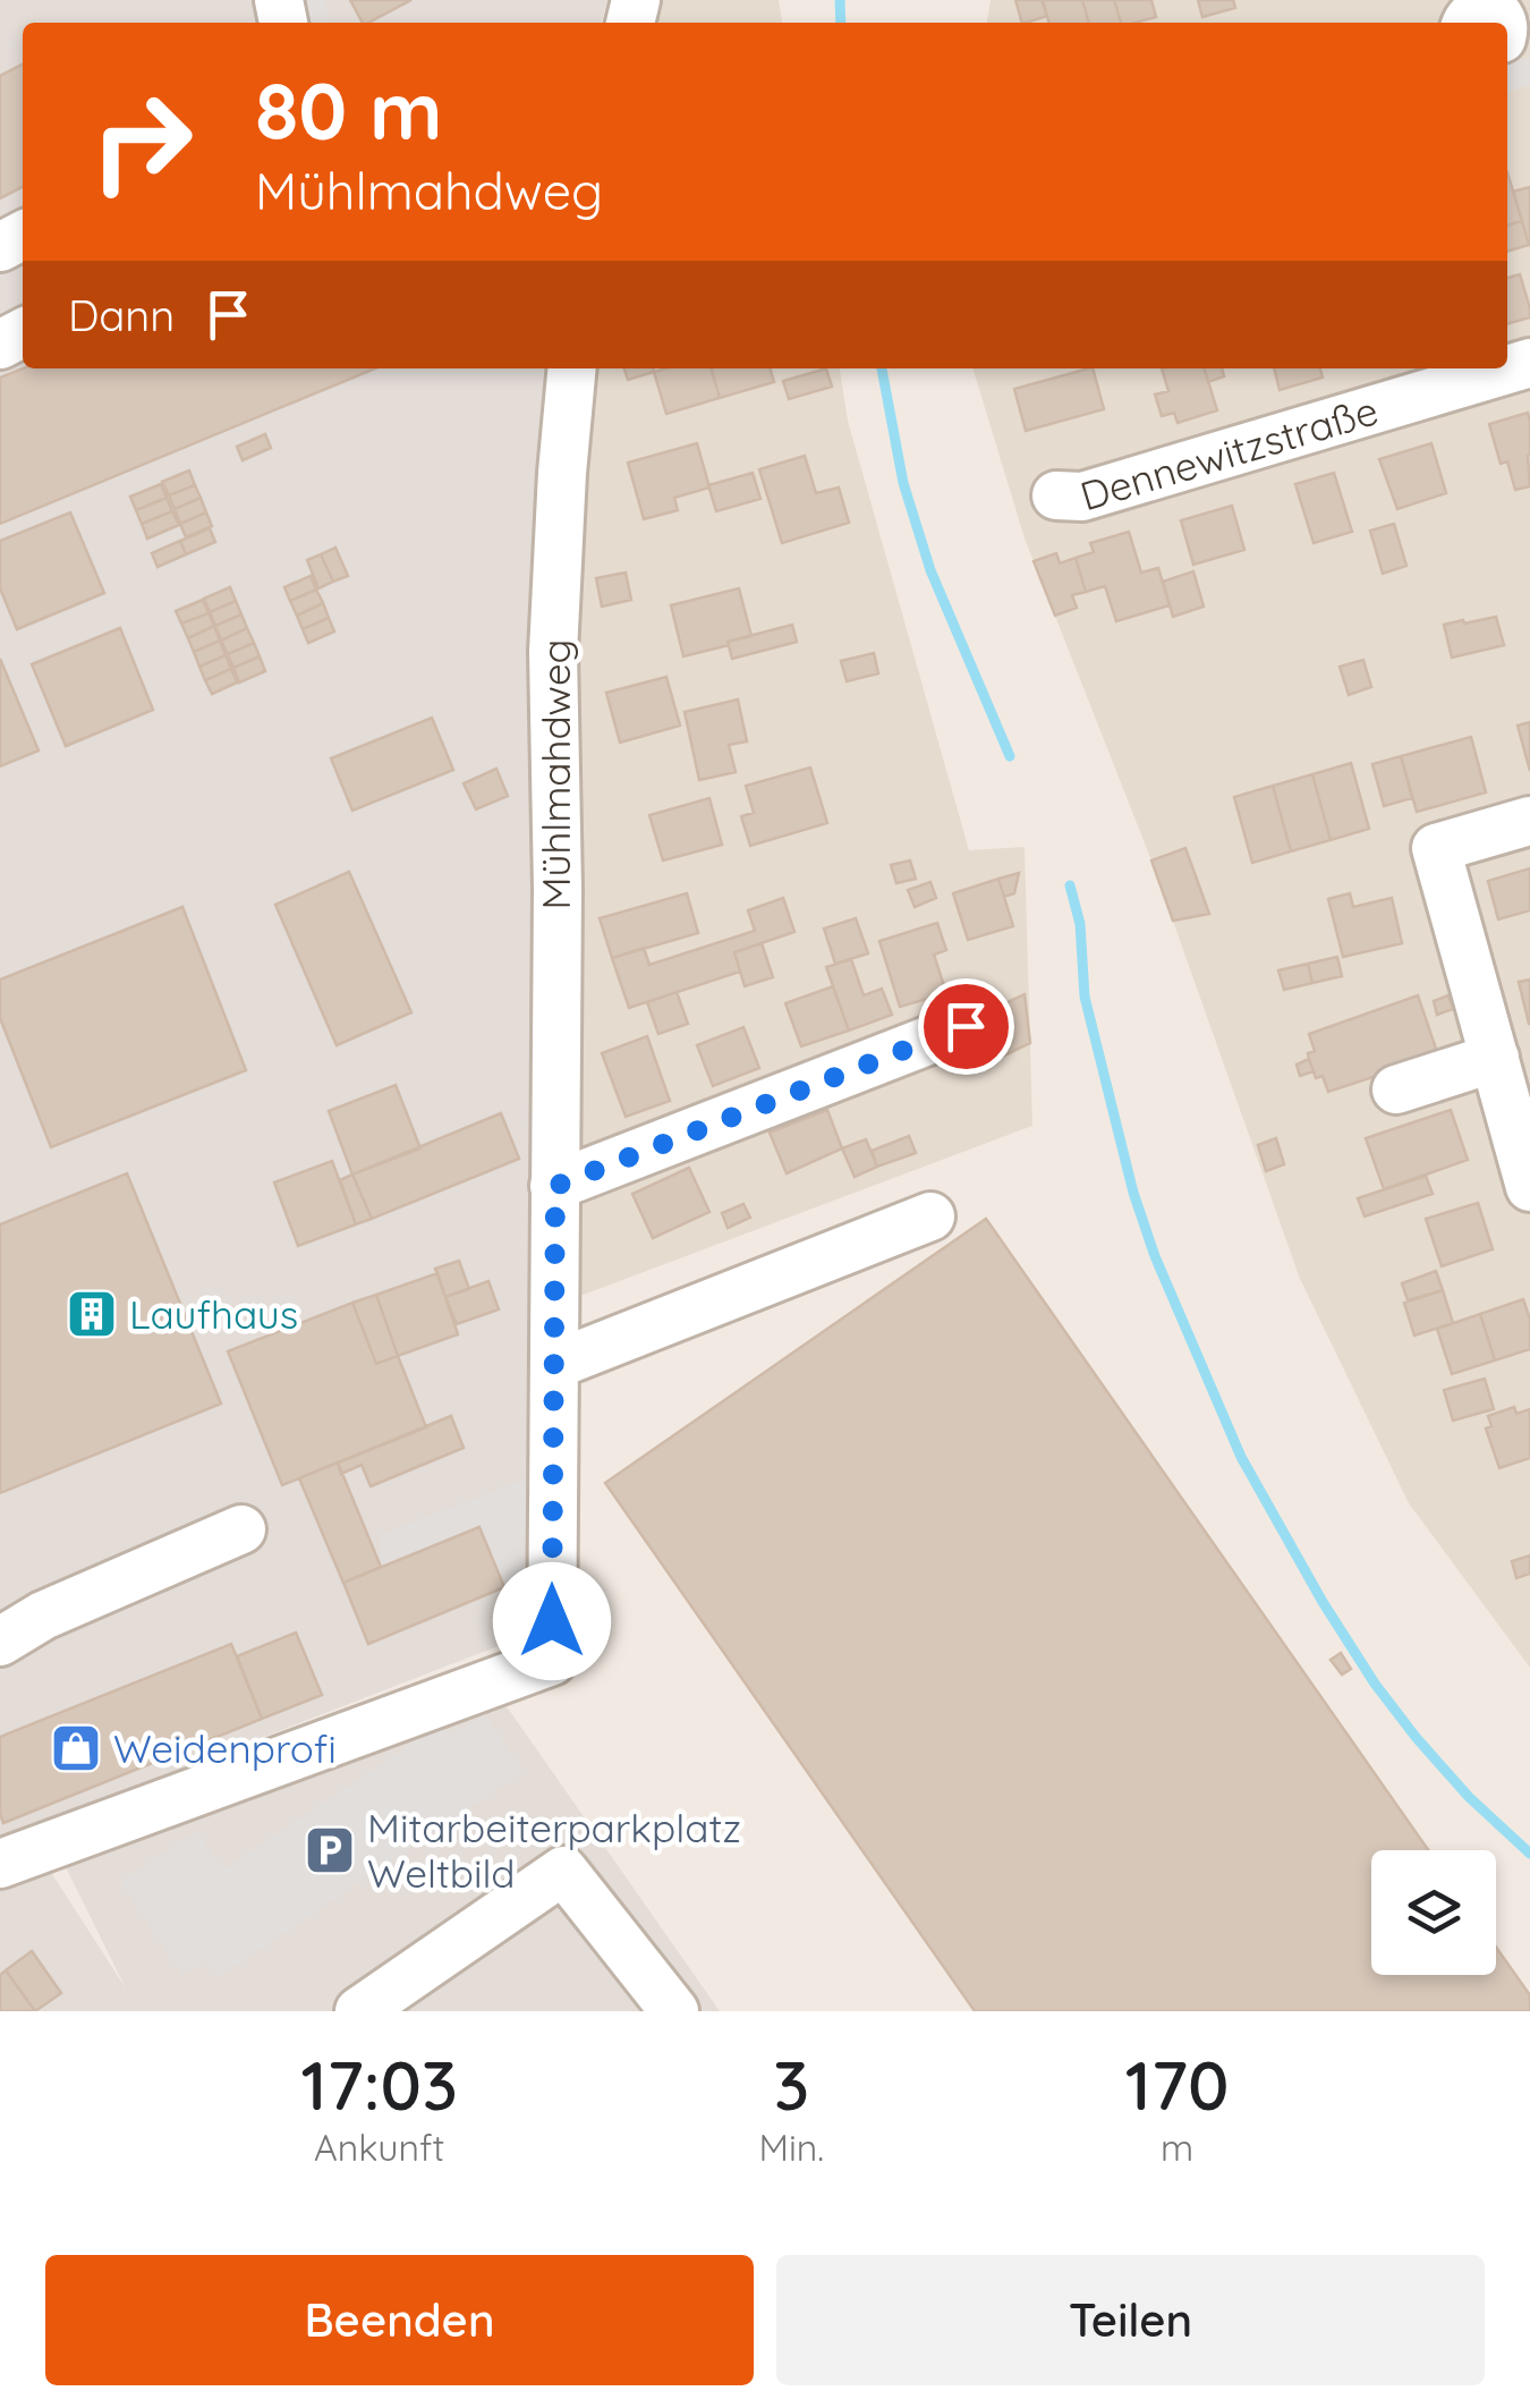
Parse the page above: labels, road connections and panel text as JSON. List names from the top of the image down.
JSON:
{
  "streets": {
    "street": ["Dennewitzstraße", "Mühlmahdweg"]
  },
  "places": {
    "building": ["Laufhaus"],
    "shop": ["Weidenprofi"],
    "parking": ["Mitarbeiterparkplatz Weltbild"]
  },
  "page": {
    "turn": ["80 m", "Mühlmahdweg"],
    "then": "Dann",
    "eta": [
      "17:03",
      "Ankunft",
      "3",
      "Min.",
      "170",
      "m"
    ],
    "buttons": ["Beenden", "Teilen"]
  }
}
